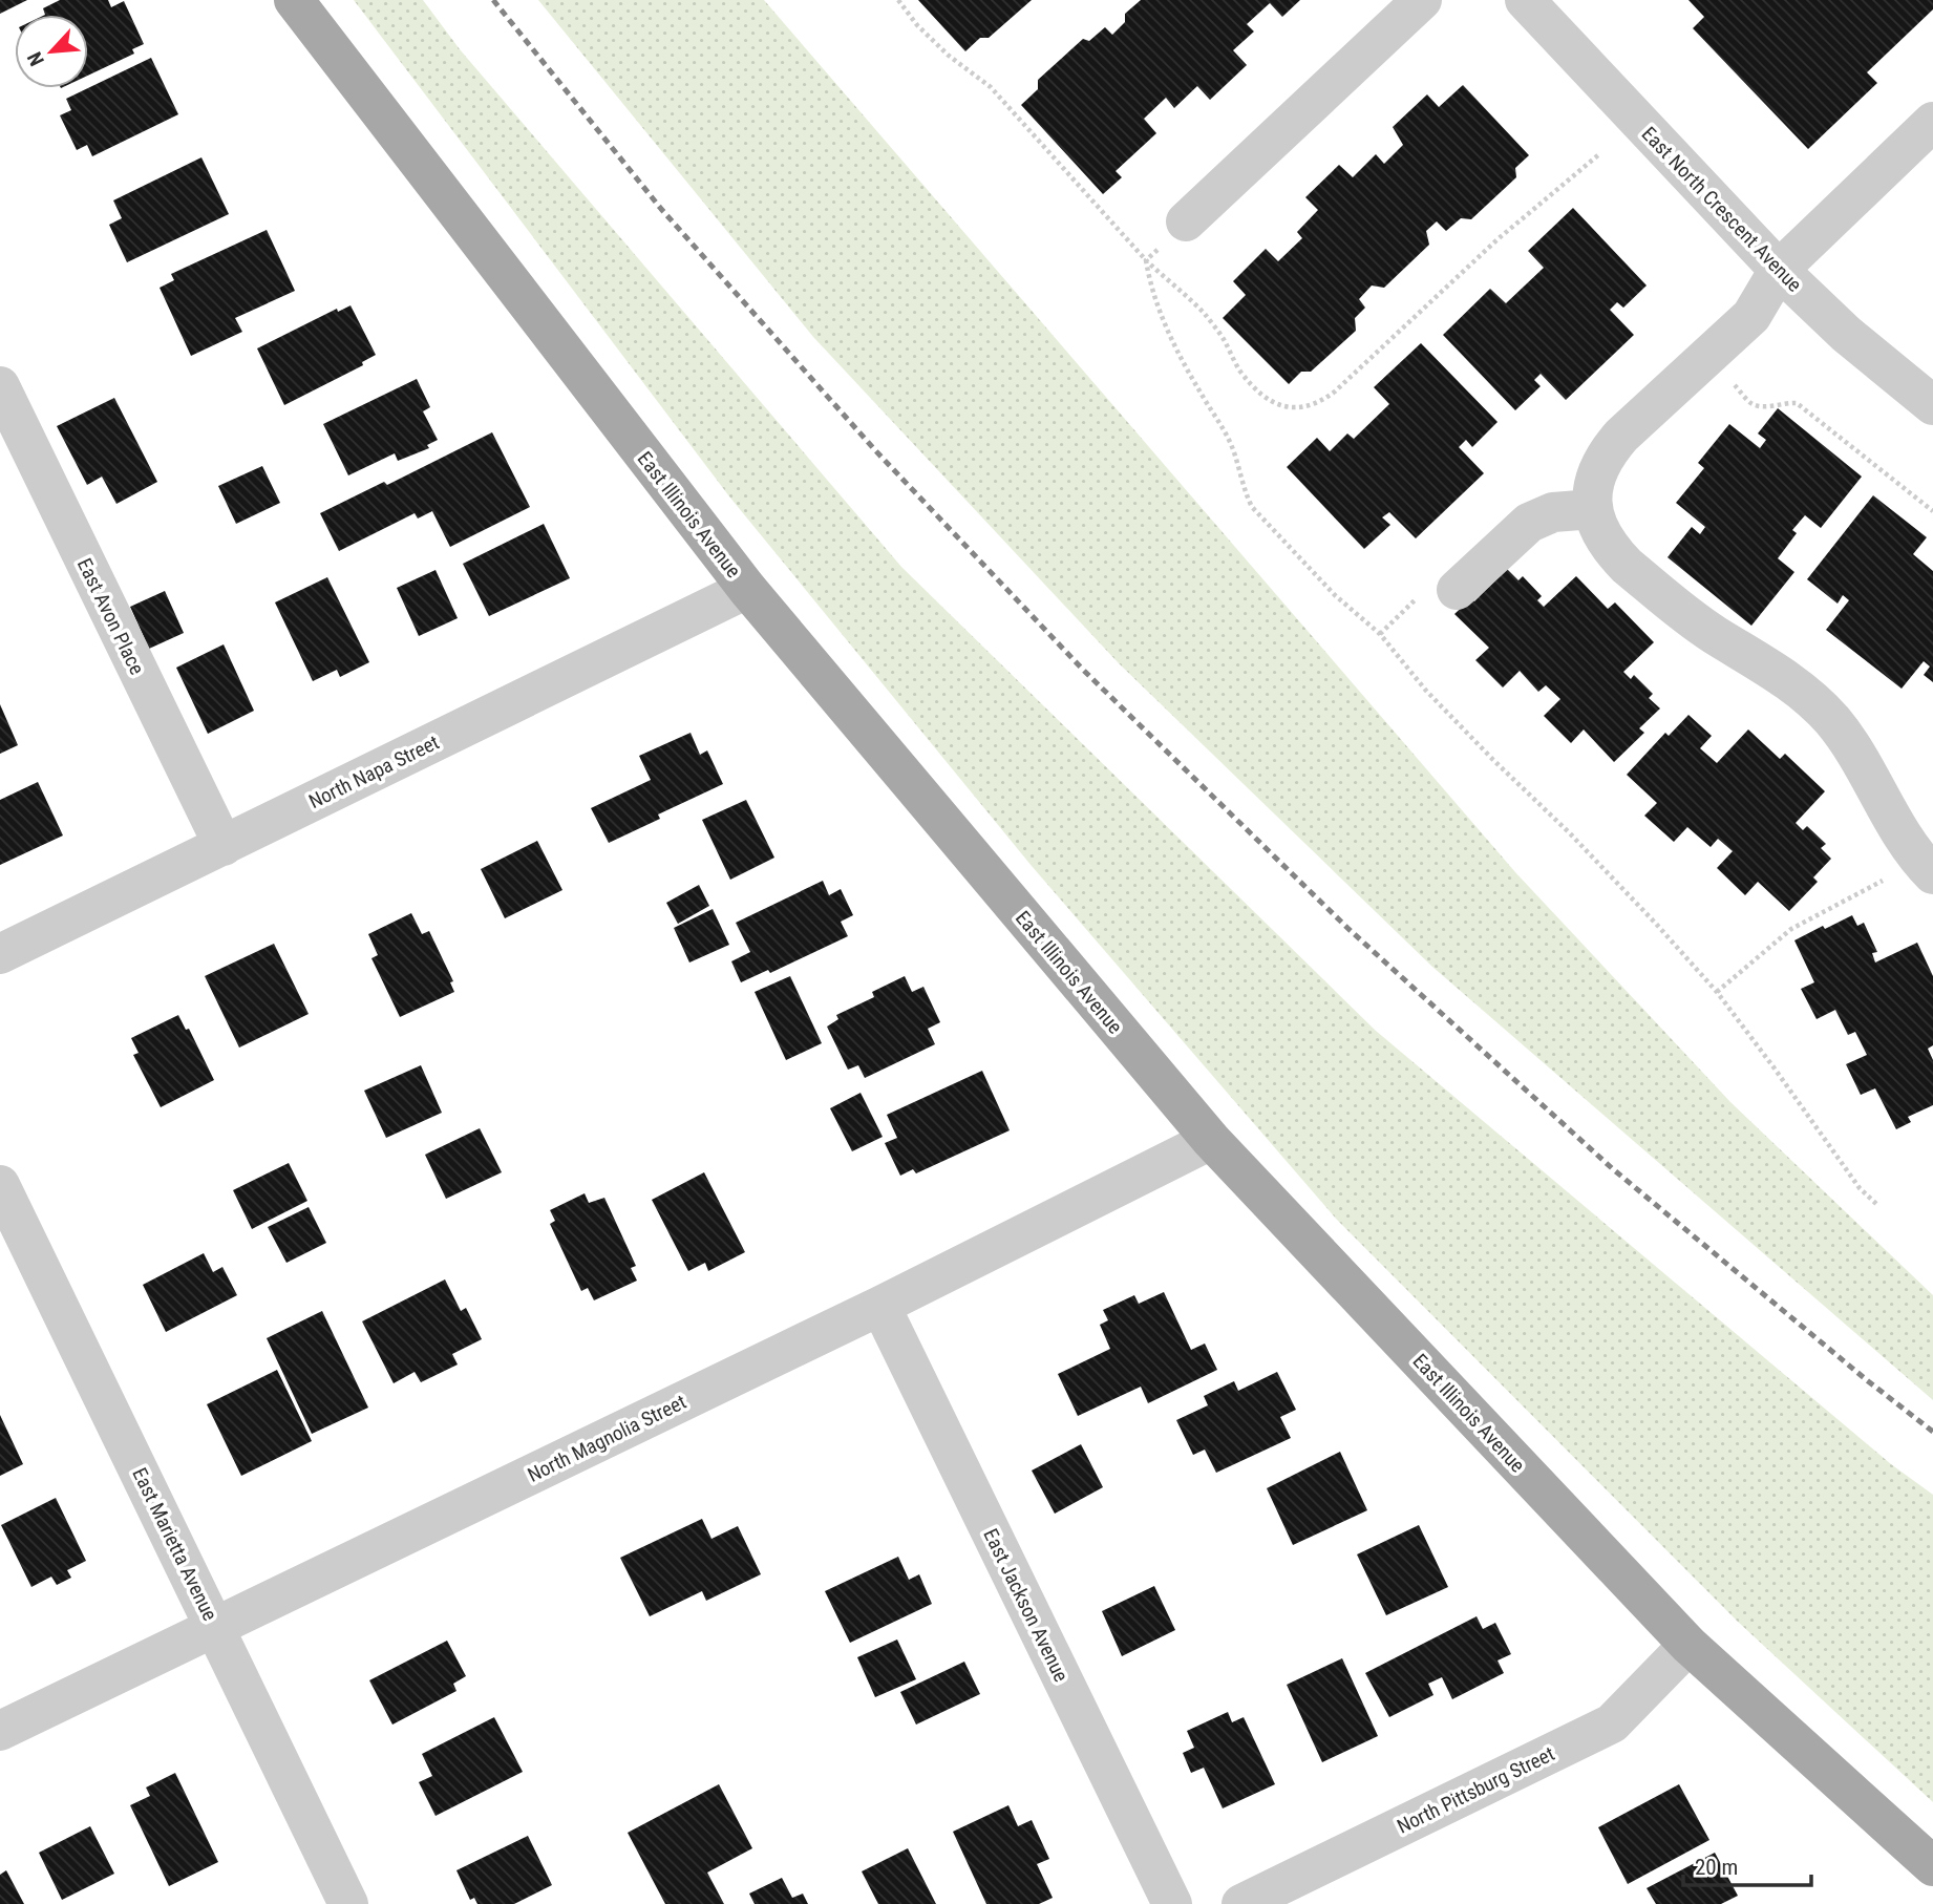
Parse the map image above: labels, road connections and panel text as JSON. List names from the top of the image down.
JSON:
{
  "streets": {
    "main road": ["East Illinois Avenue"],
    "street": [
      "East North Crescent Avenue",
      "East Avon Place",
      "North Napa Street",
      "North Magnolia Street",
      "East Marietta Avenue",
      "East Jackson Avenue",
      "North Pittsburg Street"
    ]
  },
  "crossings": [
    ["East Illinois Avenue", "North Napa Street"],
    ["East Illinois Avenue", "North Magnolia Street"],
    ["East Illinois Avenue", "North Pittsburg Street"],
    ["East Avon Place", "North Napa Street"],
    ["North Magnolia Street", "East Marietta Avenue"],
    ["North Magnolia Street", "East Jackson Avenue"]
  ],
  "scale_bar": "20 m",
  "north": "bottom left"
}
